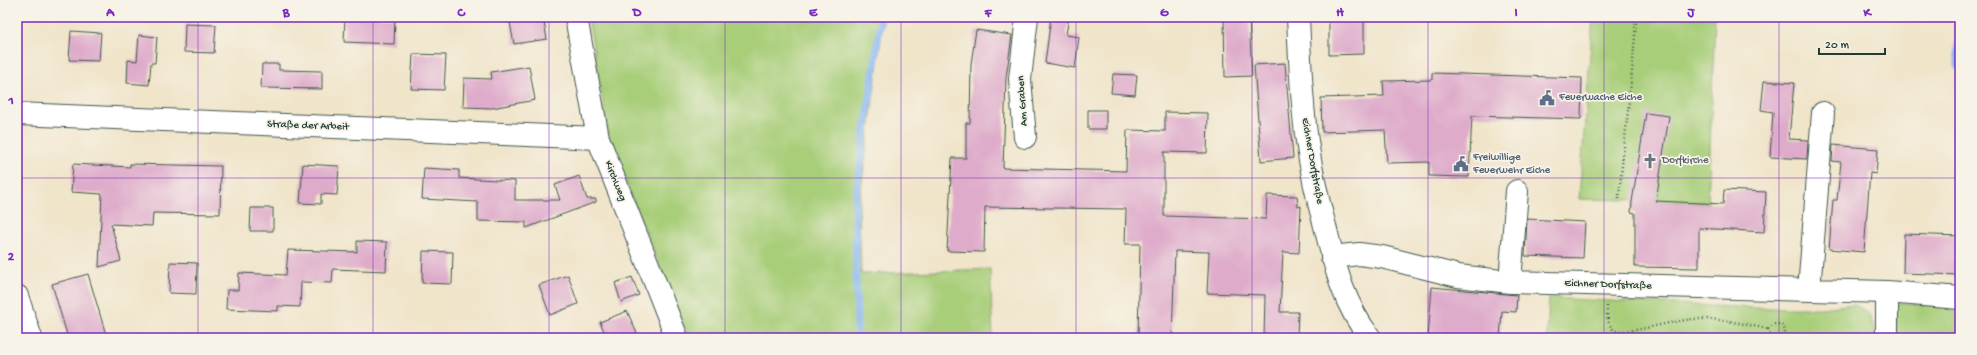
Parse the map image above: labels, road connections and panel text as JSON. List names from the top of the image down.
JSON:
{
  "streets": {
    "street": [
      "Am Graben",
      "Straße der Arbeit",
      "Eichner Dorfstraße",
      "Kirchweg"
    ]
  },
  "crossings": [
    ["Straße der Arbeit", "Kirchweg"]
  ],
  "places": {
    "public building": ["Feuerwache Eiche", "Freiwillige Feuerwehr Eiche"],
    "church": ["Dorfkirche"]
  },
  "scale_bar": "20 m",
  "grid": {
    "columns": [
      "A",
      "B",
      "C",
      "D",
      "E",
      "F",
      "G",
      "H",
      "I",
      "J",
      "K"
    ],
    "rows": ["1", "2"]
  }
}
